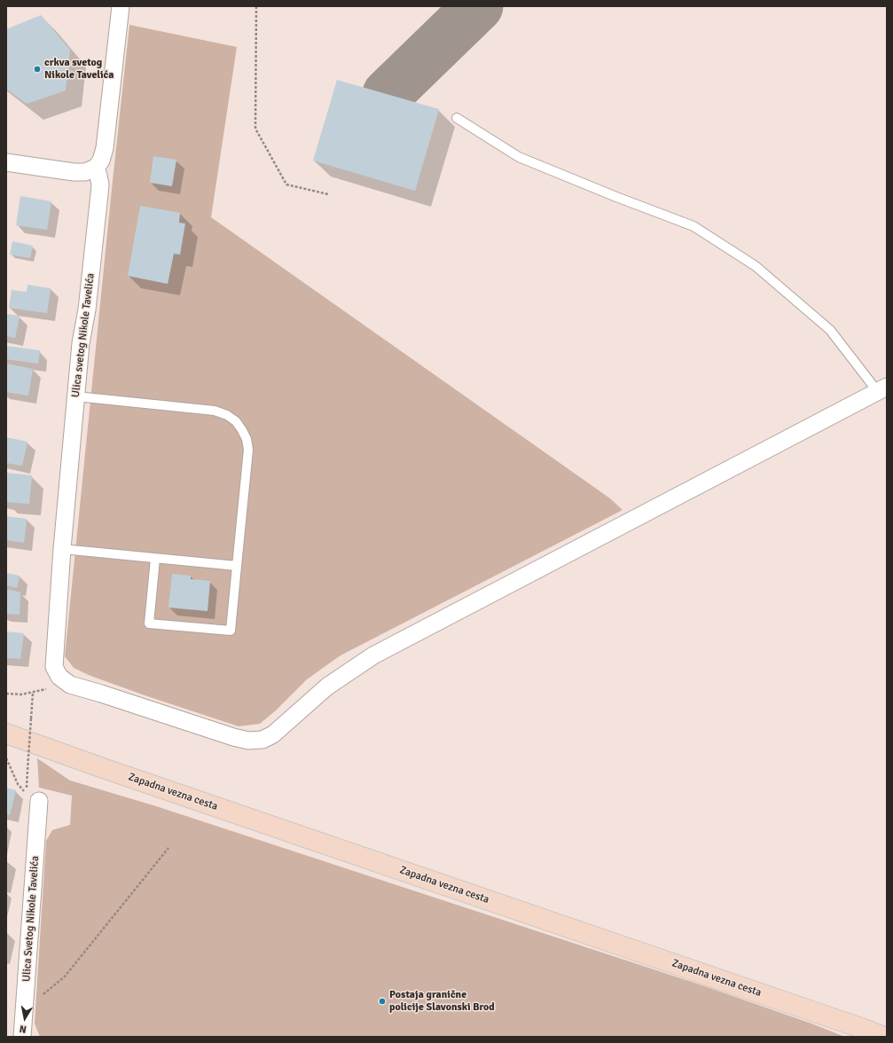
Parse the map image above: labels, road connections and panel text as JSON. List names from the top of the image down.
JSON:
{
  "streets": {
    "main road": ["Zapadna vezna cesta"],
    "street": ["Ulica svetog Nikole Tavelića", "Ulica Svetog Nikole Tavelića"]
  },
  "places": ["crkva svetog Nikole Tavelića", "Postaja granične policije Slavonski Brod"],
  "north": "bottom"
}
